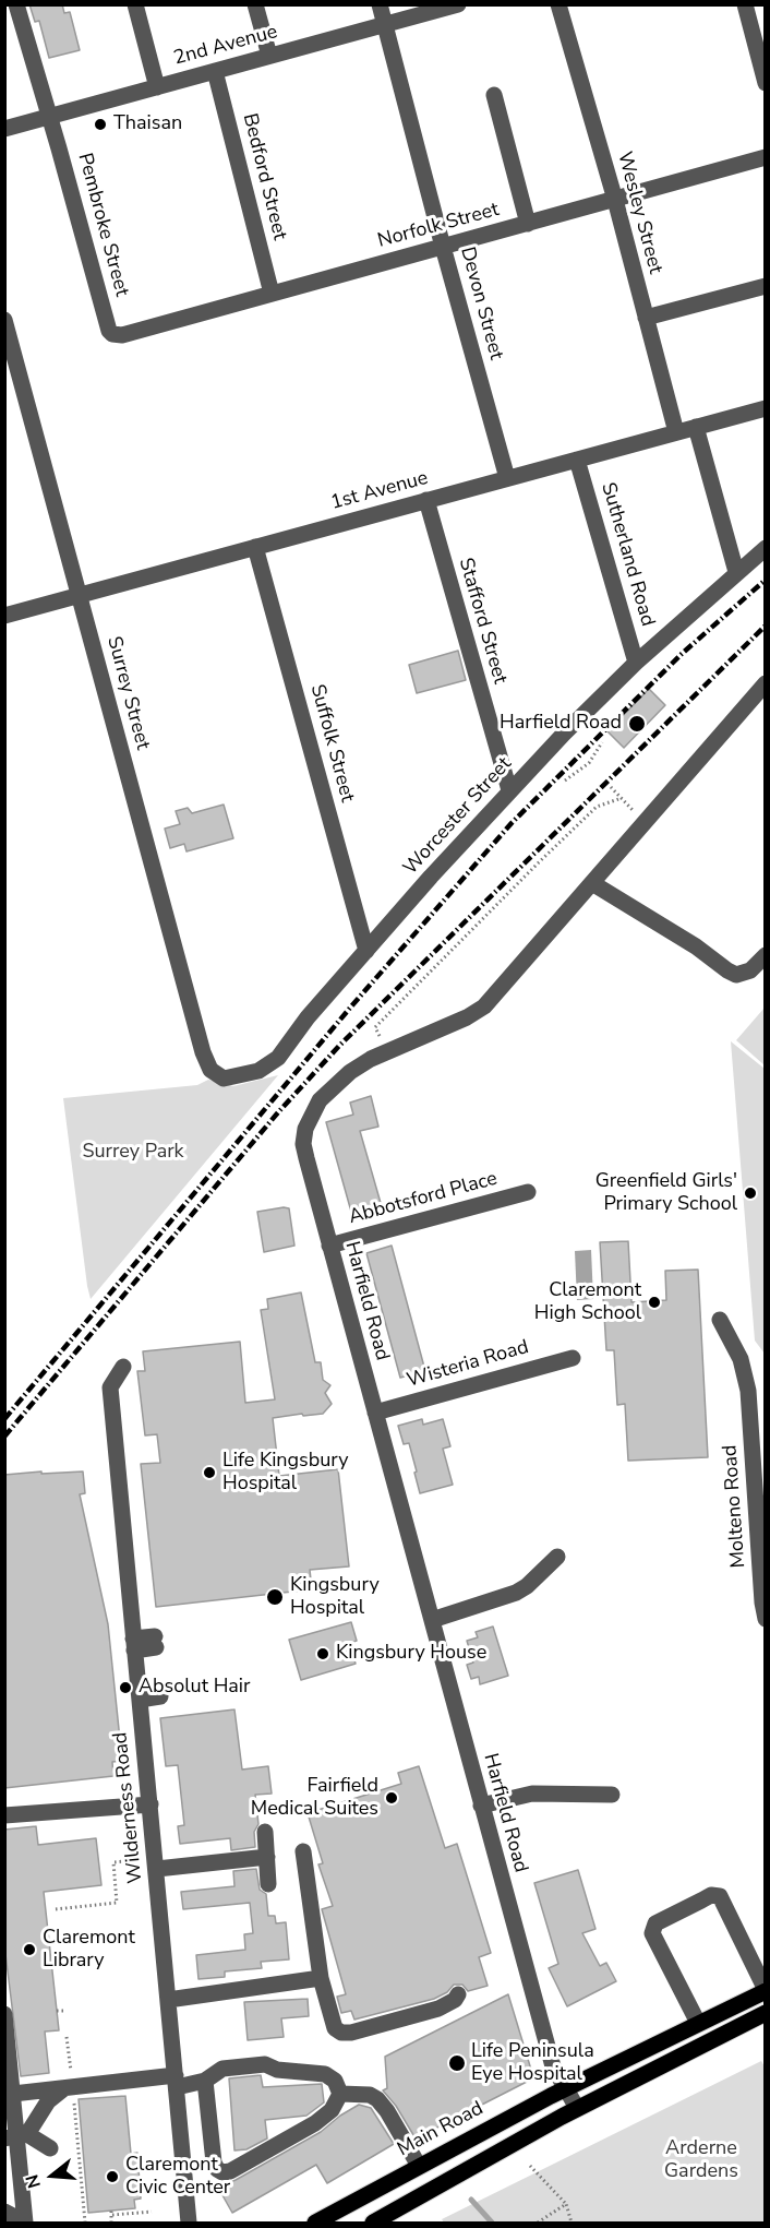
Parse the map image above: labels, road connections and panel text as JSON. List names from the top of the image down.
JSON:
{
  "streets": {
    "main road": ["Main Road"],
    "street": [
      "2nd Avenue",
      "Bedford Street",
      "Wesley Street",
      "Pembroke Street",
      "Norfolk Street",
      "Devon Street",
      "1st Avenue",
      "Sutherland Road",
      "Stafford Street",
      "Surrey Street",
      "Suffolk Street",
      "Worcester Street",
      "Abbotsford Place",
      "Harfield Road",
      "Wisteria Road",
      "Molteno Road",
      "Wilderness Road"
    ]
  },
  "crossings": [
    ["2nd Avenue", "Bedford Street"],
    ["2nd Avenue", "Pembroke Street"],
    ["2nd Avenue", "Devon Street"],
    ["Bedford Street", "Norfolk Street"],
    ["Wesley Street", "Norfolk Street"],
    ["Wesley Street", "1st Avenue"],
    ["Pembroke Street", "Norfolk Street"],
    ["Norfolk Street", "Devon Street"],
    ["Devon Street", "1st Avenue"],
    ["1st Avenue", "Sutherland Road"],
    ["1st Avenue", "Stafford Street"],
    ["1st Avenue", "Surrey Street"],
    ["1st Avenue", "Suffolk Street"],
    ["Sutherland Road", "Worcester Street"],
    ["Stafford Street", "Worcester Street"],
    ["Surrey Street", "Worcester Street"],
    ["Suffolk Street", "Worcester Street"],
    ["Abbotsford Place", "Harfield Road"],
    ["Harfield Road", "Wisteria Road"],
    ["Harfield Road", "Main Road"]
  ],
  "parks": ["Surrey Park", "Arderne Gardens"],
  "places": [
    "Thaisan",
    "Harfield Road",
    "Greenfield Girls' Primary School",
    "Claremont High School",
    "Life Kingsbury Hospital",
    "Kingsbury Hospital",
    "Kingsbury House",
    "Absolut Hair",
    "Fairfield Medical Suites",
    "Claremont Library",
    "Life Peninsula Eye Hospital",
    "Claremont Civic Center"
  ],
  "north": "left"
}
